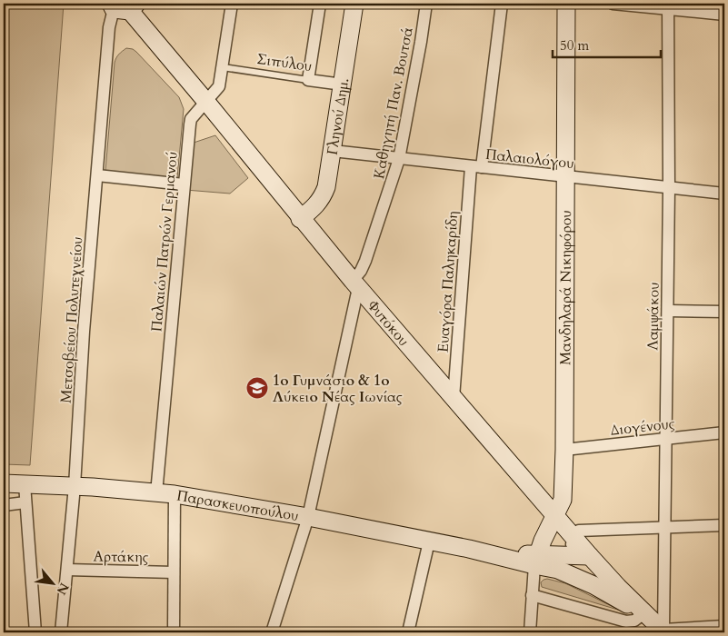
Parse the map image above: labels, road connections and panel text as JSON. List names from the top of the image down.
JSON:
{
  "streets": {
    "street": [
      "Σιπύλου",
      "Καθηγητή Παν. Βουτσά",
      "Γληνού Δημ.",
      "Παλαιολόγου",
      "Παλαιών Πατρών Γερμανού",
      "Ευαγόρα Παληκαρίδη",
      "Μανδηλαρά Νικηφόρου",
      "Λαμψάκου",
      "Μετσοβείου Πολυτεχνείου",
      "Φυτόκου",
      "Διογένους",
      "Παρασκευοπούλου",
      "Αρτάκης"
    ]
  },
  "crossings": [
    ["Σιπύλου", "Γληνού Δημ."],
    ["Σιπύλου", "Παλαιών Πατρών Γερμανού"],
    ["Καθηγητή Παν. Βουτσά", "Παλαιολόγου"],
    ["Καθηγητή Παν. Βουτσά", "Φυτόκου"],
    ["Καθηγητή Παν. Βουτσά", "Παρασκευοπούλου"],
    ["Γληνού Δημ.", "Παλαιολόγου"],
    ["Γληνού Δημ.", "Φυτόκου"],
    ["Παλαιολόγου", "Ευαγόρα Παληκαρίδη"],
    ["Παλαιολόγου", "Μανδηλαρά Νικηφόρου"],
    ["Παλαιολόγου", "Λαμψάκου"],
    ["Παλαιών Πατρών Γερμανού", "Φυτόκου"],
    ["Παλαιών Πατρών Γερμανού", "Παρασκευοπούλου"],
    ["Ευαγόρα Παληκαρίδη", "Φυτόκου"],
    ["Μανδηλαρά Νικηφόρου", "Φυτόκου"],
    ["Μανδηλαρά Νικηφόρου", "Διογένους"],
    ["Μανδηλαρά Νικηφόρου", "Παρασκευοπούλου"],
    ["Λαμψάκου", "Φυτόκου"],
    ["Λαμψάκου", "Διογένους"],
    ["Μετσοβείου Πολυτεχνείου", "Φυτόκου"],
    ["Μετσοβείου Πολυτεχνείου", "Παρασκευοπούλου"],
    ["Μετσοβείου Πολυτεχνείου", "Αρτάκης"],
    ["Φυτόκου", "Παρασκευοπούλου"]
  ],
  "places": {
    "school or university": ["1ο Γυμνάσιο & 1ο Λύκειο Νέας Ιωνίας"]
  },
  "scale_bar": "50 m",
  "north": "bottom right"
}
